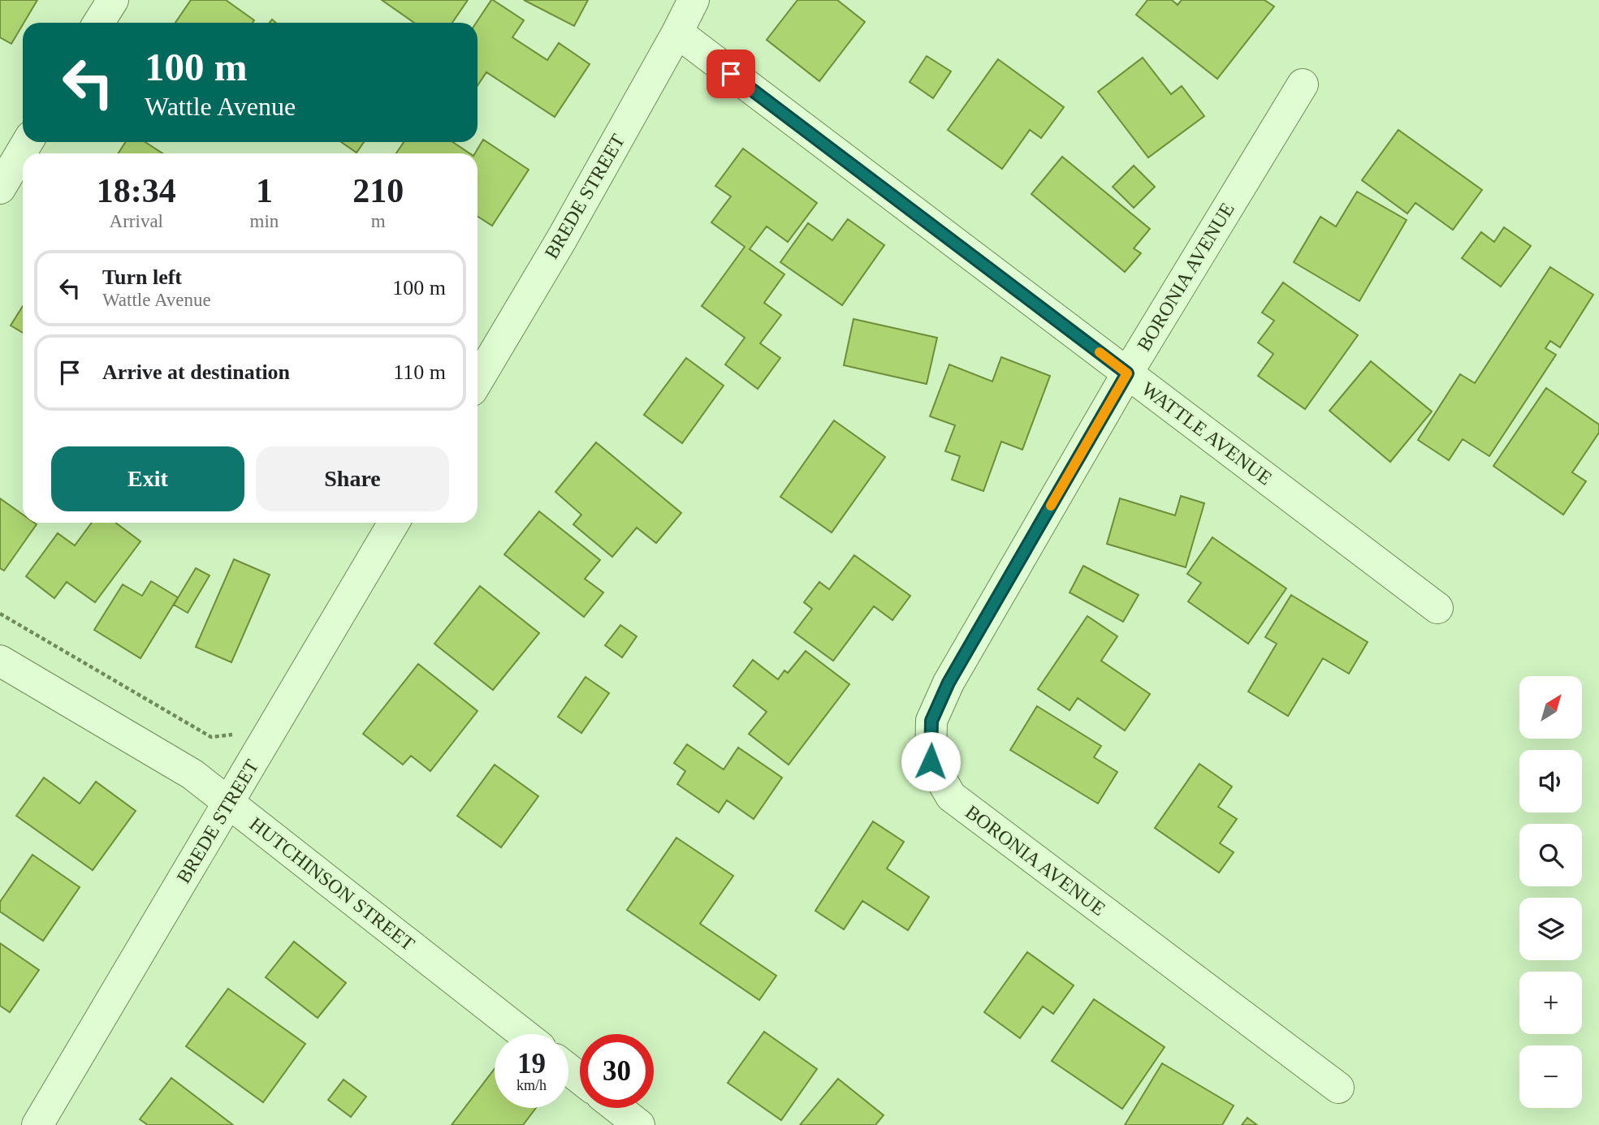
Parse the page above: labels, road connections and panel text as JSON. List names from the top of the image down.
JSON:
{
  "streets": {
    "street": [
      "BREDE STREET",
      "BORONIA AVENUE",
      "WATTLE AVENUE",
      "HUTCHINSON STREET"
    ]
  },
  "crossings": [
    ["BREDE STREET", "WATTLE AVENUE"],
    ["BREDE STREET", "HUTCHINSON STREET"],
    ["BORONIA AVENUE", "WATTLE AVENUE"]
  ],
  "north": "top right",
  "page": {
    "turn": ["100 m", "Wattle Avenue"],
    "eta": [
      "18:34",
      "Arrival",
      "1",
      "min",
      "210",
      "m"
    ],
    "list": [
      {
        "name": "Turn left",
        "note": "Wattle Avenue",
        "value": "100 m"
      },
      {
        "name": "Arrive at destination",
        "value": "110 m"
      }
    ],
    "buttons": ["Exit", "Share"],
    "map_buttons": ["+", "−"],
    "speed": "19 km/h",
    "limit": "30"
  }
}
